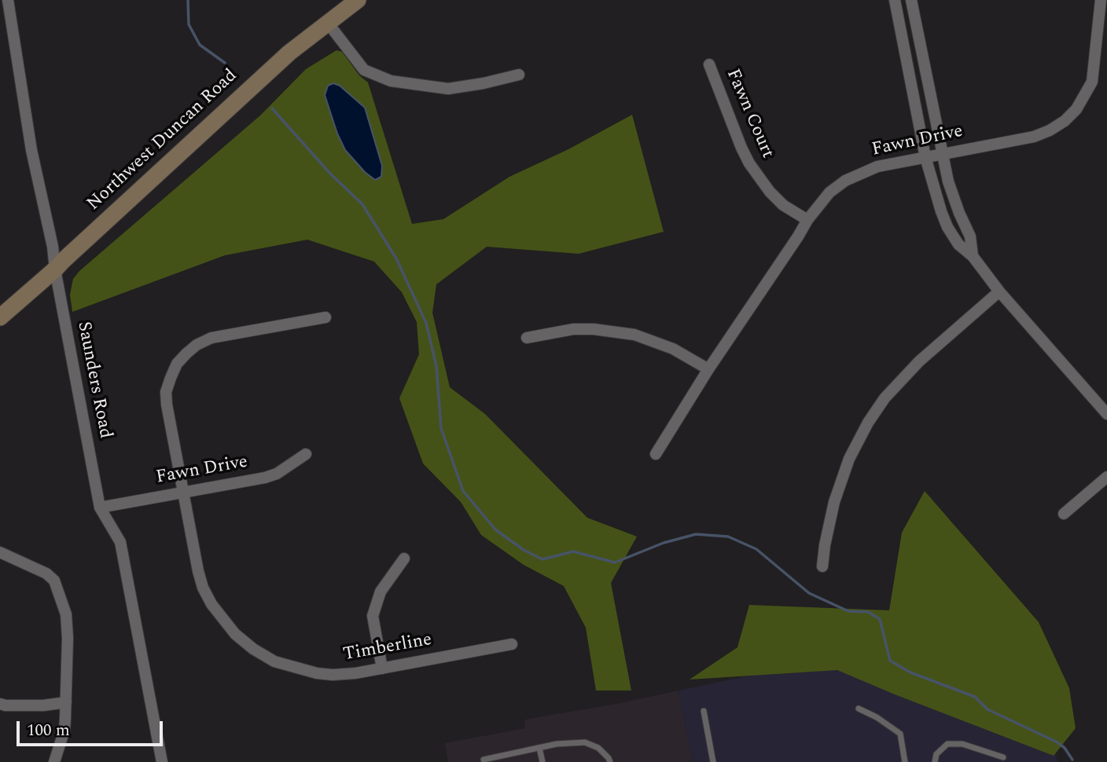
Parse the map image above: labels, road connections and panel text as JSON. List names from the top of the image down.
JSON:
{
  "streets": {
    "street": [
      "Fawn Court",
      "Northwest Duncan Road",
      "Fawn Drive",
      "Saunders Road",
      "Timberline"
    ]
  },
  "crossings": [
    ["Fawn Court", "Fawn Drive"],
    ["Northwest Duncan Road", "Saunders Road"],
    ["Fawn Drive", "Saunders Road"],
    ["Fawn Drive", "Timberline"]
  ],
  "scale_bar": "100 m"
}
